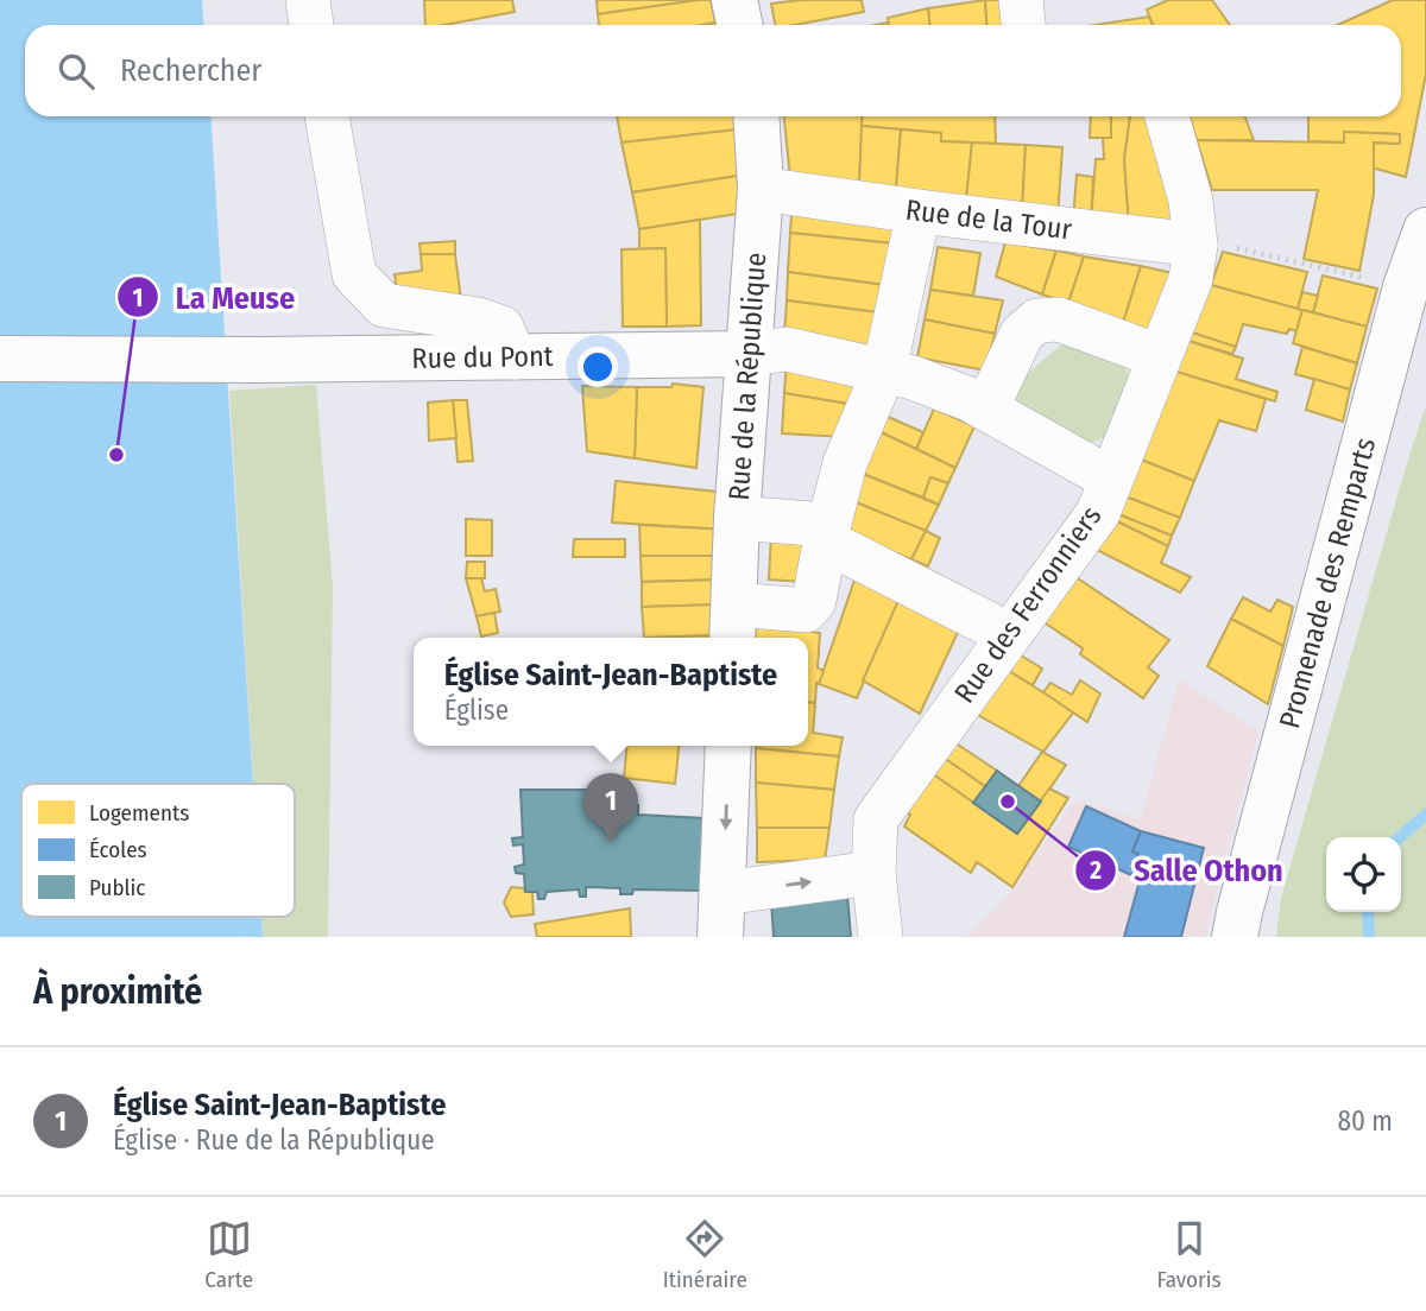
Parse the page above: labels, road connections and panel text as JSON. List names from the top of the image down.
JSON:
{
  "streets": {
    "main road": ["Rue du Pont", "Rue de la République", "Promenade des Remparts"],
    "street": ["Rue de la Tour", "Rue des Ferronniers"]
  },
  "crossings": [
    ["Rue de la Tour", "Rue de la République"],
    ["Rue de la Tour", "Rue des Ferronniers"],
    ["Rue du Pont", "Rue de la République"]
  ],
  "places": ["La Meuse", "Salle Othon"],
  "legend": ["Logements", "Écoles", "Public"],
  "page": {
    "search": "Rechercher",
    "popup": ["Église Saint-Jean-Baptiste", "Église"],
    "pins": "1",
    "heading": "À proximité",
    "list": [
      {
        "mark": "1",
        "name": "Église Saint-Jean-Baptiste",
        "note": "Église · Rue de la République",
        "value": "80 m"
      }
    ],
    "nav": ["Carte", "Itinéraire", "Favoris"]
  }
}
